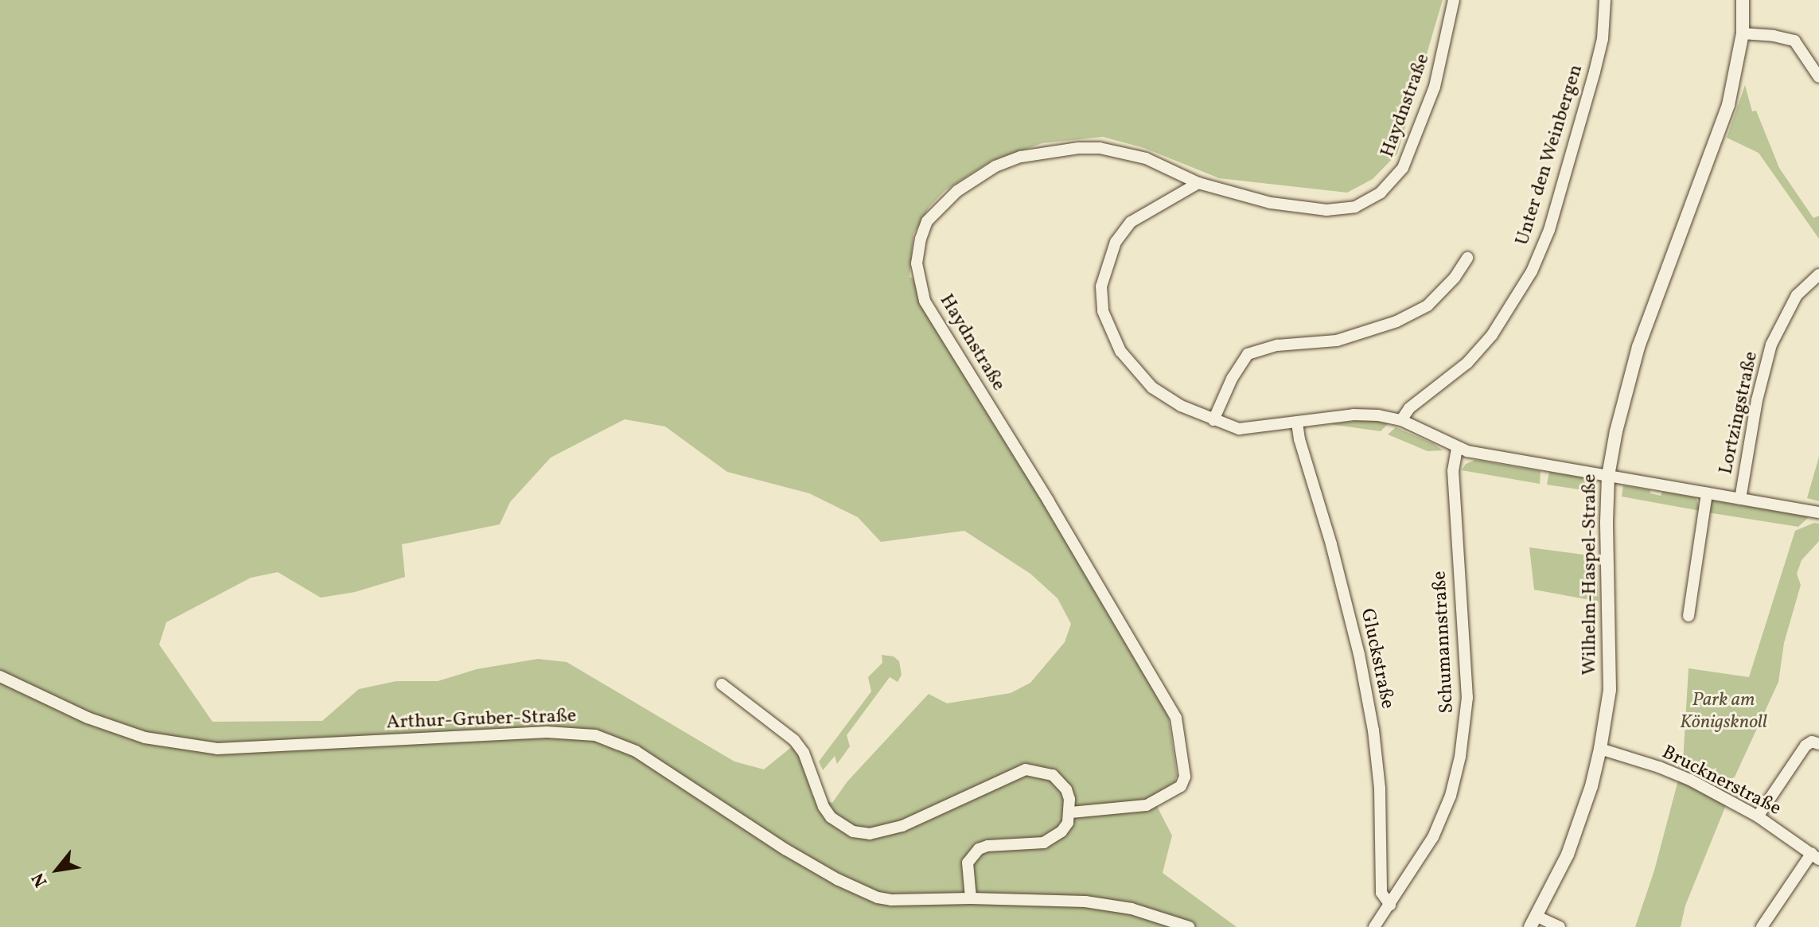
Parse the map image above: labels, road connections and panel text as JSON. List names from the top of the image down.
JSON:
{
  "streets": {
    "street": [
      "Haydnstraße",
      "Unter den Weinbergen",
      "Lortzingstraße",
      "Wilhelm-Haspel-Straße",
      "Schumannstraße",
      "Gluckstraße",
      "Arthur-Gruber-Straße",
      "Brucknerstraße"
    ]
  },
  "crossings": [
    ["Wilhelm-Haspel-Straße", "Brucknerstraße"],
    ["Schumannstraße", "Gluckstraße"]
  ],
  "parks": ["Park am Königsknoll"],
  "north": "bottom left"
}
